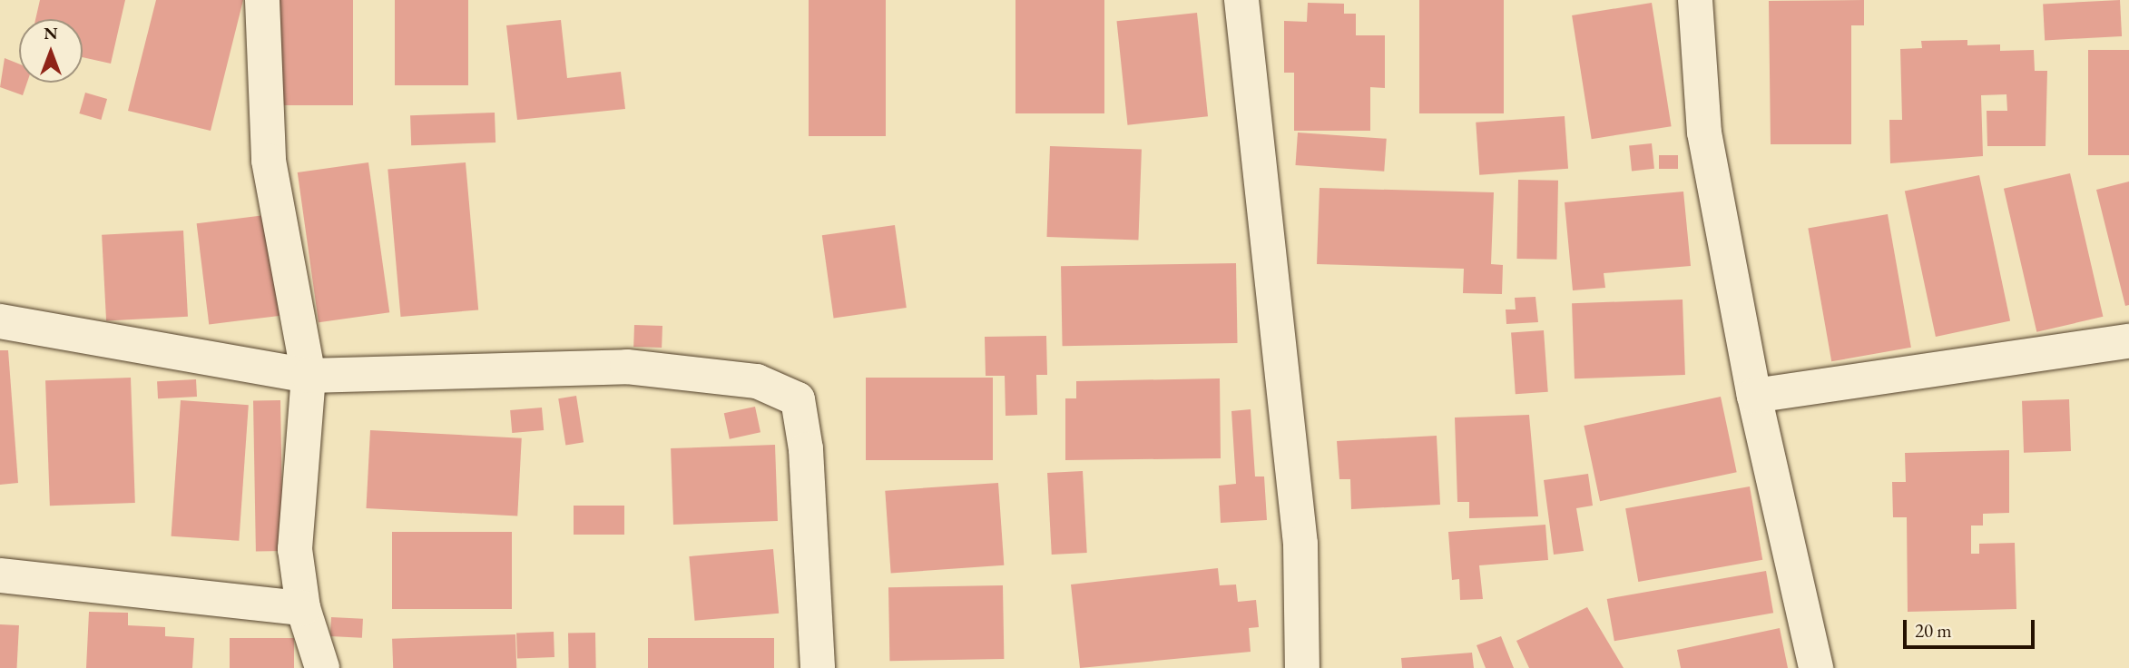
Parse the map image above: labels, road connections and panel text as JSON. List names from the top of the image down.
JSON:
{
  "scale_bar": "20 m",
  "north": "top"
}
